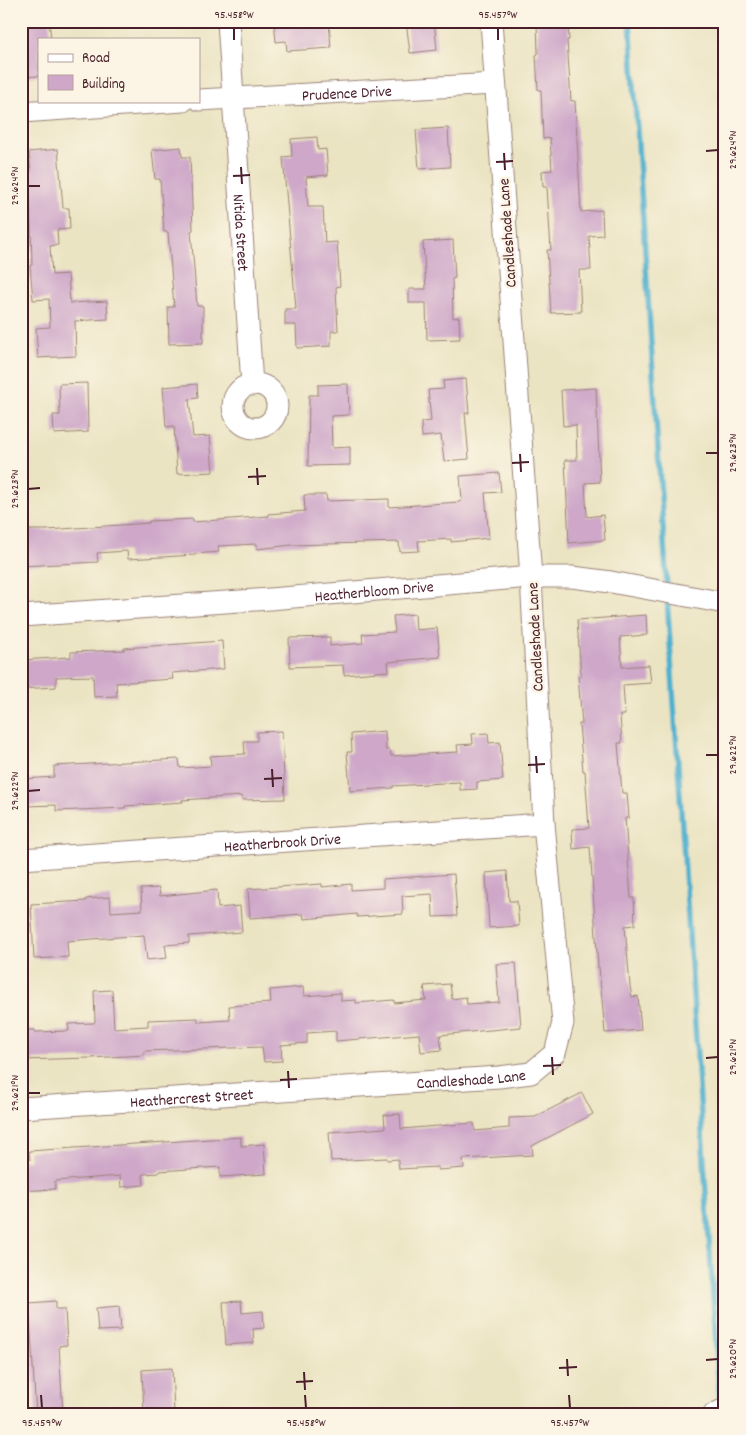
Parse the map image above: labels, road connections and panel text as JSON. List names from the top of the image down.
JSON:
{
  "streets": {
    "street": [
      "Prudence Drive",
      "Nitida Street",
      "Candleshade Lane",
      "Heatherbloom Drive",
      "Heatherbrook Drive",
      "Heathercrest Street"
    ]
  },
  "crossings": [
    ["Prudence Drive", "Nitida Street"],
    ["Prudence Drive", "Candleshade Lane"],
    ["Candleshade Lane", "Heatherbloom Drive"],
    ["Candleshade Lane", "Heatherbrook Drive"],
    ["Candleshade Lane", "Heathercrest Street"]
  ],
  "legend": ["Road", "Building"],
  "coordinates": [
    "95.458°W",
    "95.457°W",
    "29.624°N",
    "29.623°N",
    "29.622°N",
    "29.621°N",
    "29.620°N",
    "95.459°W"
  ]
}
